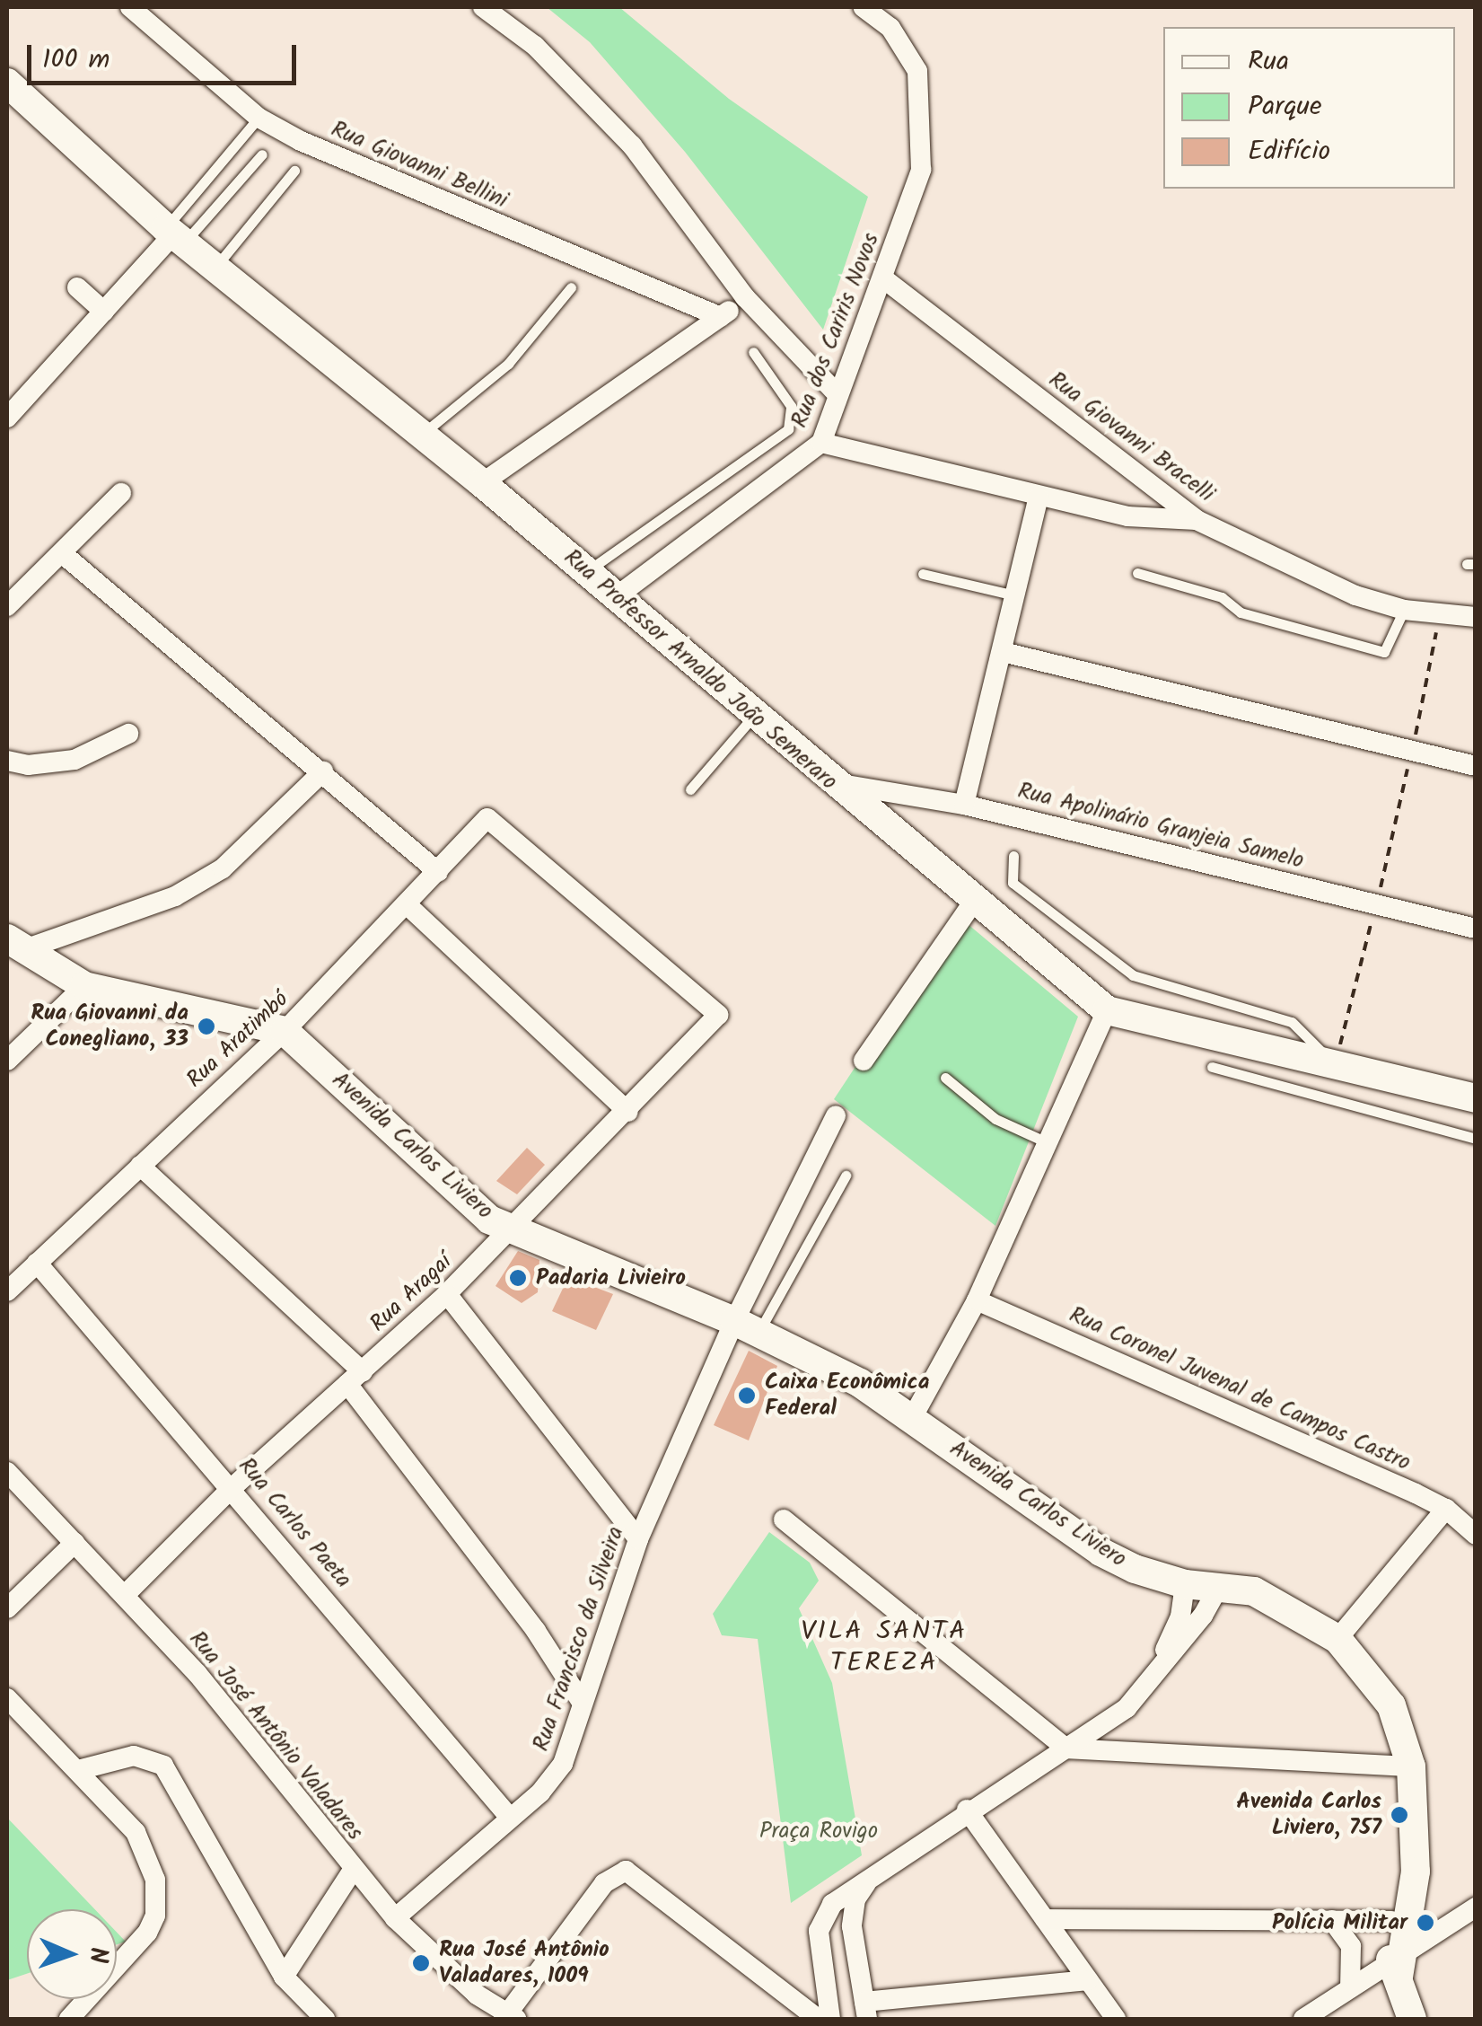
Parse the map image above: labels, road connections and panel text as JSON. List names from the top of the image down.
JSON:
{
  "streets": {
    "street": [
      "Rua Giovanni Bellini",
      "Rua dos Cariris Novos",
      "Rua Giovanni Bracelli",
      "Rua Professor Arnaldo João Semeraro",
      "Rua Apolinário Granjeia Samelo",
      "Rua Aratimbó",
      "Avenida Carlos Liviero",
      "Rua Aragaí",
      "Rua Coronel Juvenal de Campos Castro",
      "Rua Carlos Paeta",
      "Rua Francisco da Silveira",
      "Rua José Antônio Valadares"
    ]
  },
  "crossings": [
    ["Rua dos Cariris Novos", "Rua Giovanni Bracelli"],
    ["Rua dos Cariris Novos", "Rua Professor Arnaldo João Semeraro"],
    ["Rua Professor Arnaldo João Semeraro", "Rua Apolinário Granjeia Samelo"],
    ["Rua Aratimbó", "Avenida Carlos Liviero"],
    ["Rua Aratimbó", "Rua Aragaí"],
    ["Rua Aratimbó", "Rua Carlos Paeta"],
    ["Avenida Carlos Liviero", "Rua Aragaí"],
    ["Avenida Carlos Liviero", "Rua Francisco da Silveira"],
    ["Rua Aragaí", "Rua Carlos Paeta"],
    ["Rua Aragaí", "Rua José Antônio Valadares"],
    ["Rua Carlos Paeta", "Rua Francisco da Silveira"],
    ["Rua Francisco da Silveira", "Rua José Antônio Valadares"]
  ],
  "districts": ["VILA SANTA TEREZA"],
  "parks": ["Praça Rovigo"],
  "places": [
    "Rua Giovanni da Conegliano, 33",
    "Padaria Livieiro",
    "Caixa Econômica Federal",
    "Avenida Carlos Liviero, 757",
    "Polícia Militar",
    "Rua José Antônio Valadares, 1009"
  ],
  "legend": ["Rua", "Parque", "Edifício"],
  "scale_bar": "100 m",
  "north": "right"
}
